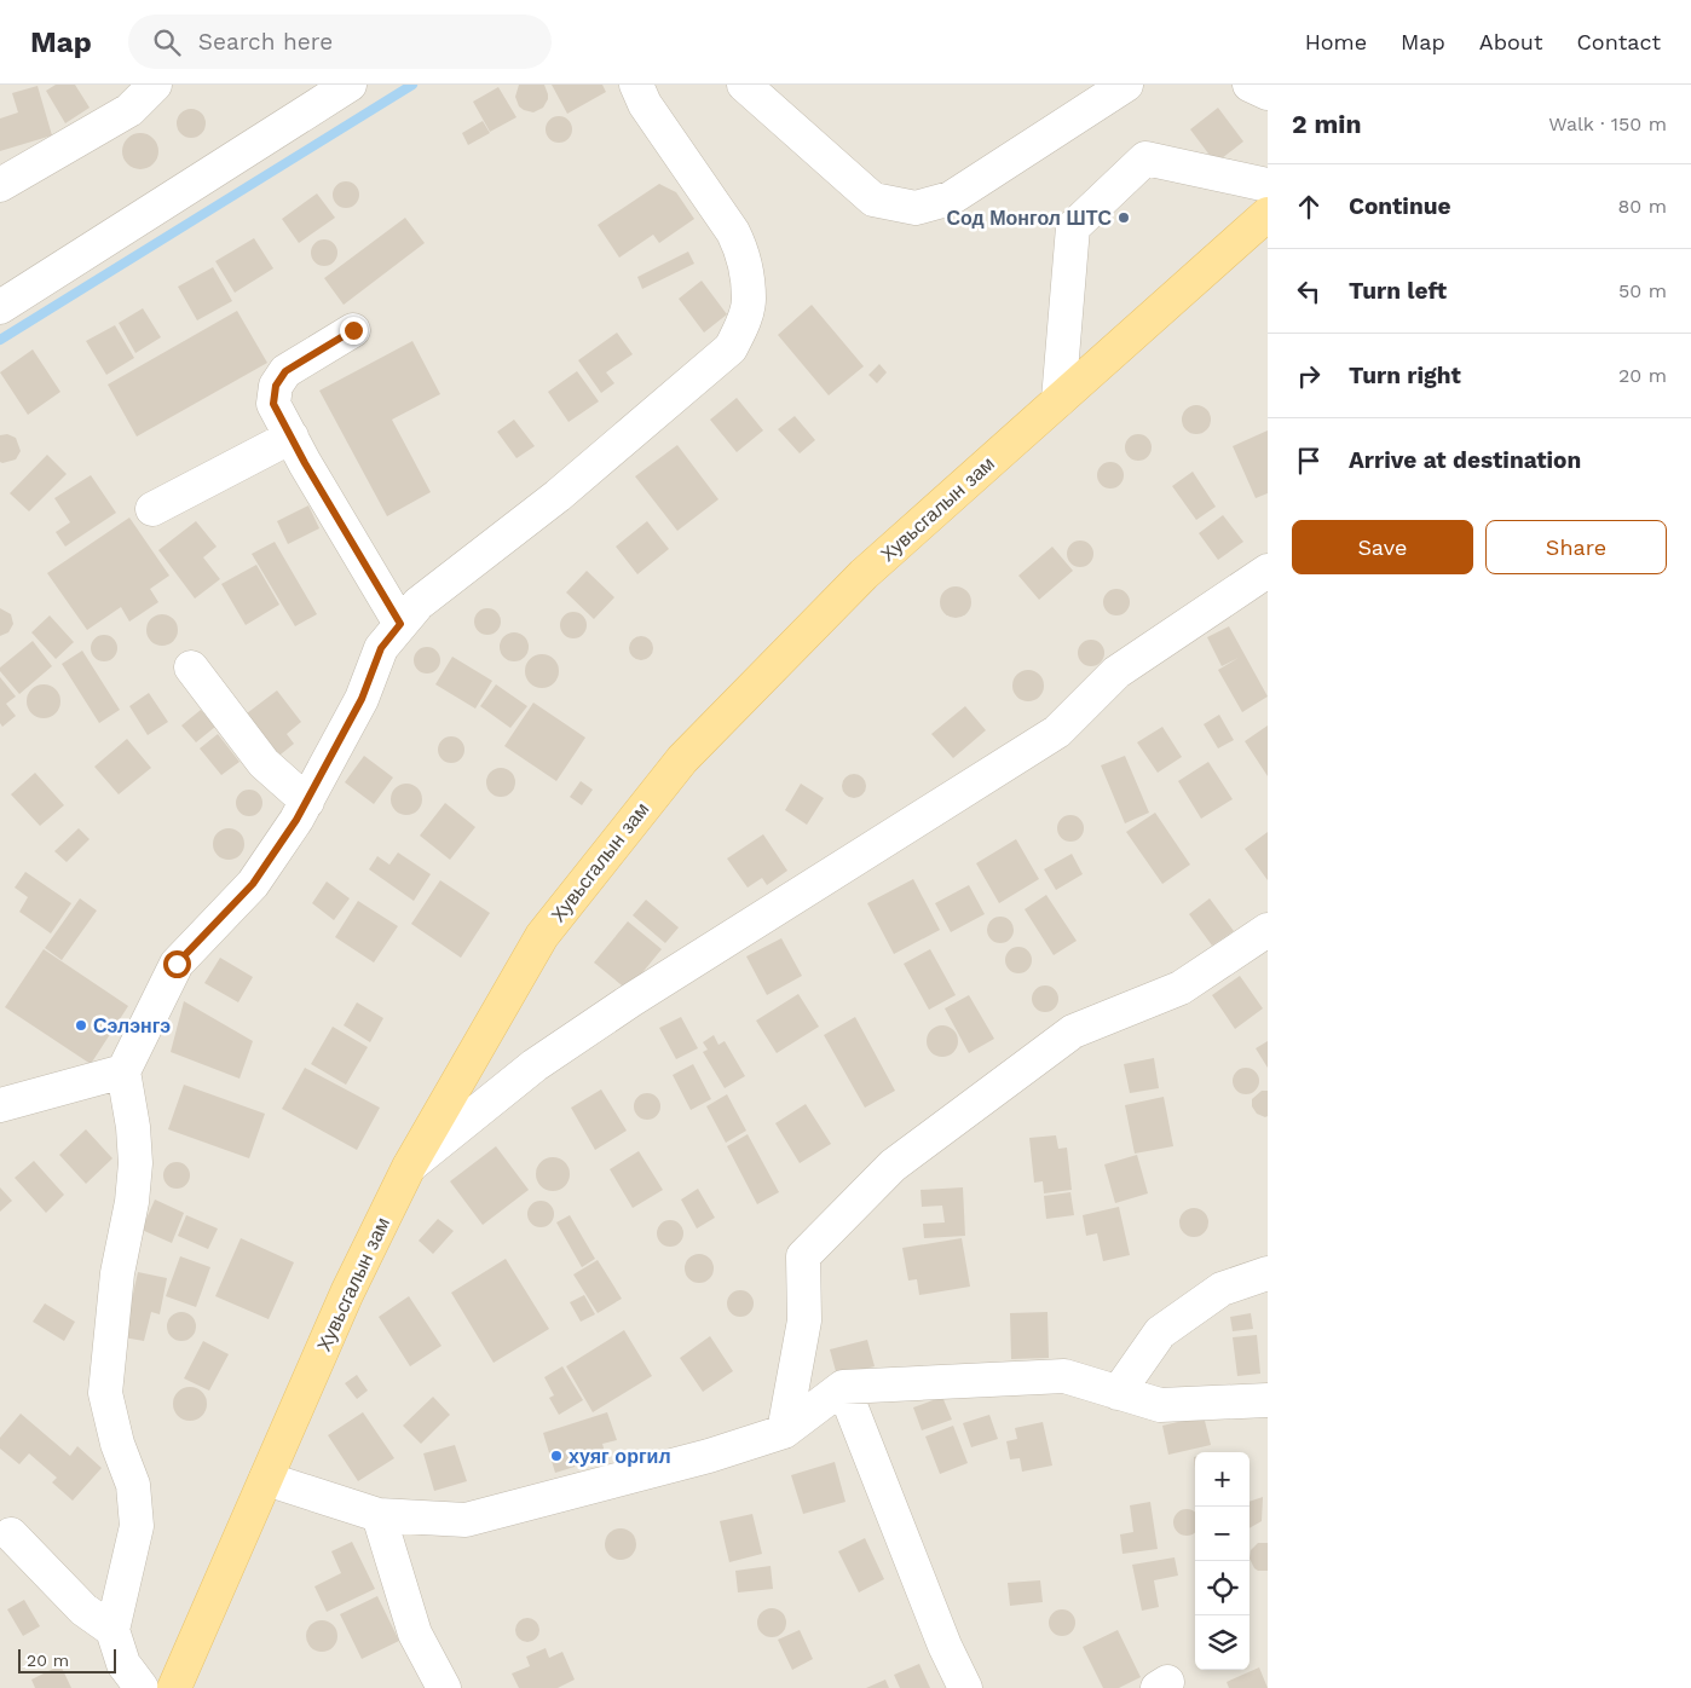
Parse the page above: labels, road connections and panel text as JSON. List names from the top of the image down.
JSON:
{
  "streets": {
    "main road": ["Хувьсгалын зам"]
  },
  "places": ["Сод Монгол ШТС", "Сэлэнгэ", "хуяг оргил"],
  "scale_bar": "20 m",
  "page": {
    "header": "Map",
    "search": "Search here",
    "nav": [
      "Home",
      "Map",
      "About",
      "Contact"
    ],
    "heading": ["2 min", "Walk · 150 m"],
    "list": [
      ["Continue", "80 m"],
      ["Turn left", "50 m"],
      ["Turn right", "20 m"],
      "Arrive at destination"
    ],
    "buttons": ["Save", "Share"],
    "map_buttons": ["+", "−"],
    "scale": "20 m"
  }
}
